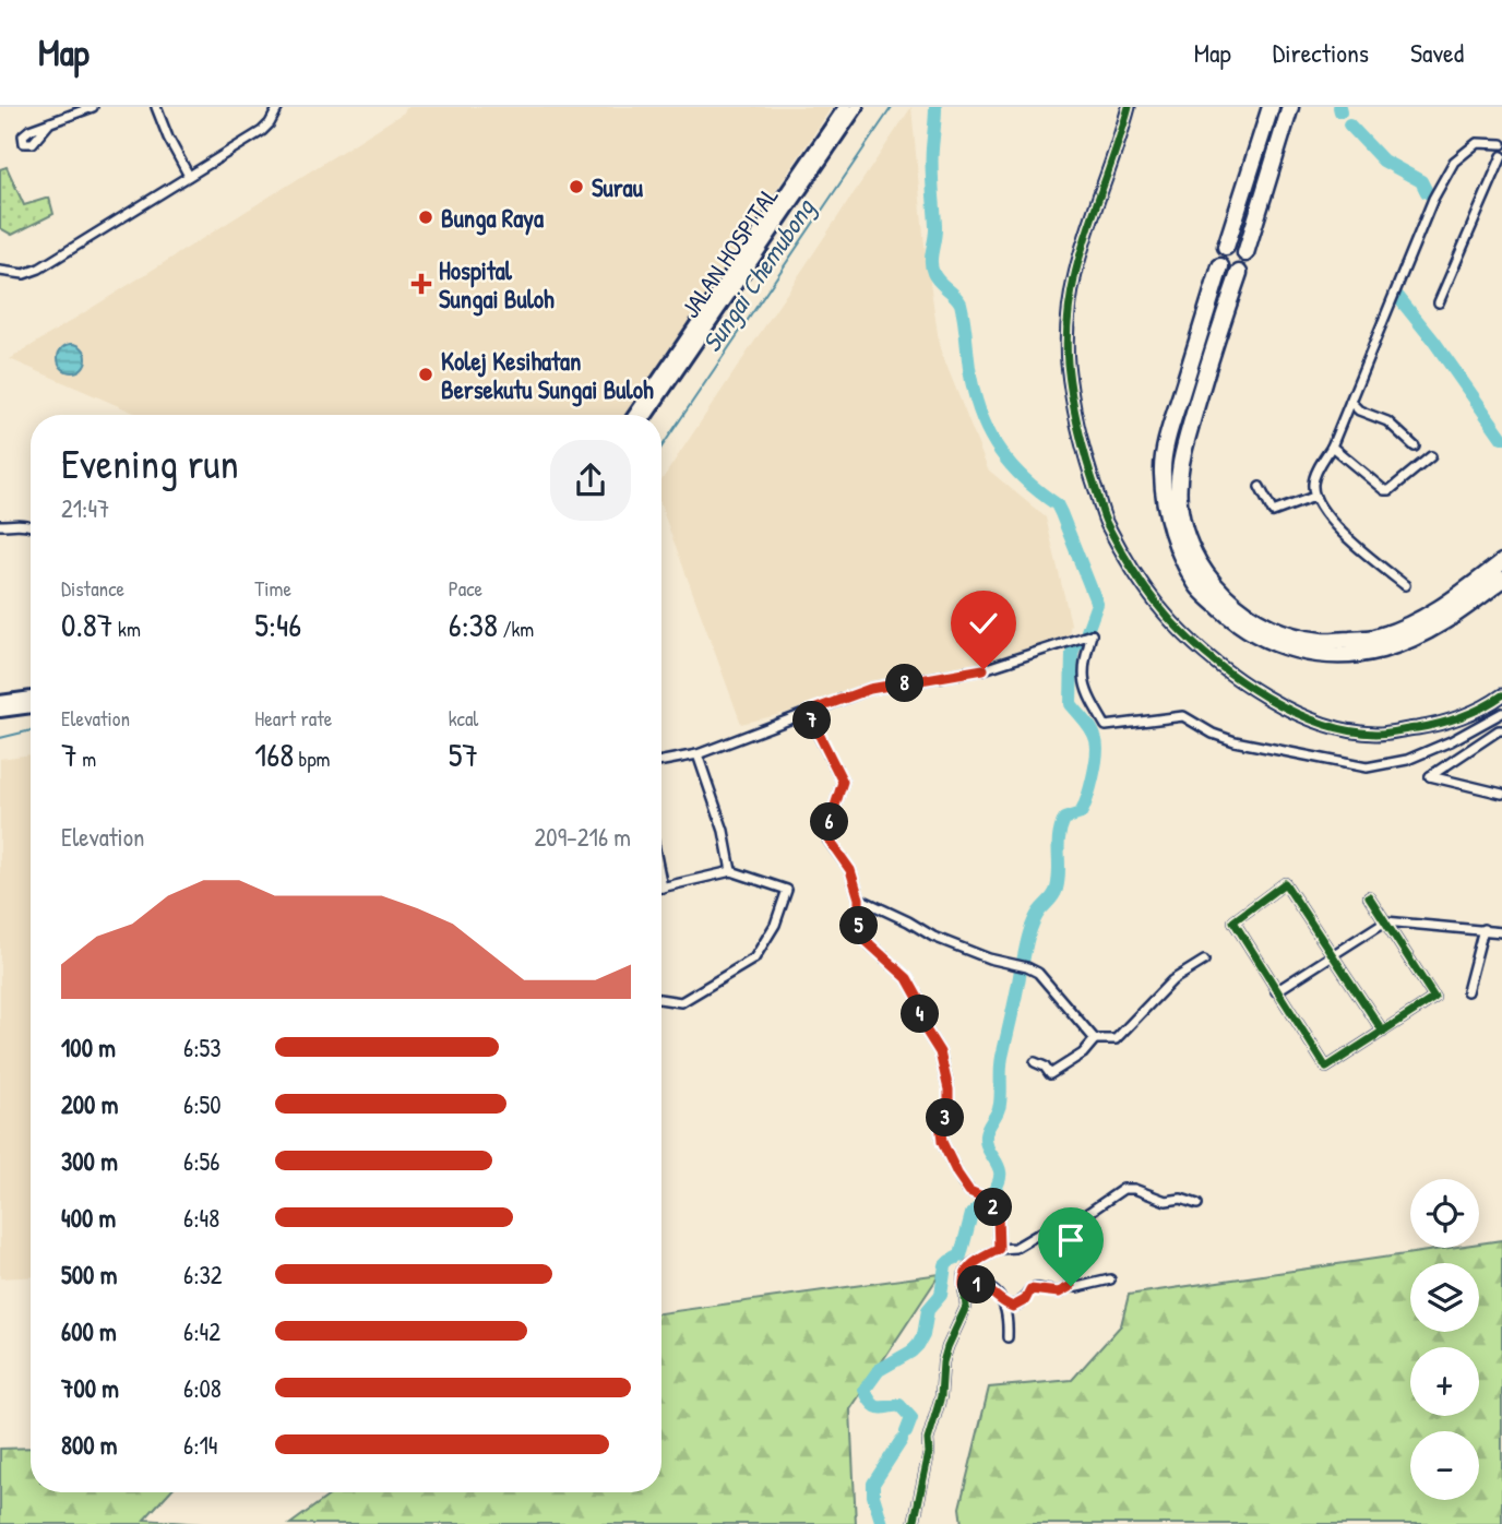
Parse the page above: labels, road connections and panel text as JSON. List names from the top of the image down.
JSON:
{
  "streets": {
    "main road": ["JALAN HOSPITAL"]
  },
  "water": ["Sungai Chemubong"],
  "places": {
    "other": ["Surau", "Bunga Raya", "Kolej Kesihatan Bersekutu Sungai Buloh"],
    "health": ["Hospital Sungai Buloh"]
  },
  "page": {
    "header": "Map",
    "nav": ["Map", "Directions", "Saved"],
    "heading": ["Evening run", "21:47"],
    "stats": [
      ["Distance", "0.87 km"],
      ["Time", "5:46"],
      ["Pace", "6:38 /km"],
      ["Elevation", "7 m"],
      ["Heart rate", "168 bpm"],
      ["kcal", "57"]
    ],
    "pins": [
      "8",
      "7",
      "6",
      "5",
      "4",
      "3",
      "2",
      "1"
    ],
    "chart": ["Elevation", "209–216 m"],
    "list": [
      {
        "name": "100 m",
        "note": "6:53"
      },
      {
        "name": "200 m",
        "note": "6:50"
      },
      {
        "name": "300 m",
        "note": "6:56"
      },
      {
        "name": "400 m",
        "note": "6:48"
      },
      {
        "name": "500 m",
        "note": "6:32"
      },
      {
        "name": "600 m",
        "note": "6:42"
      },
      {
        "name": "700 m",
        "note": "6:08"
      },
      {
        "name": "800 m",
        "note": "6:14"
      }
    ],
    "map_buttons": ["+", "−"]
  }
}
